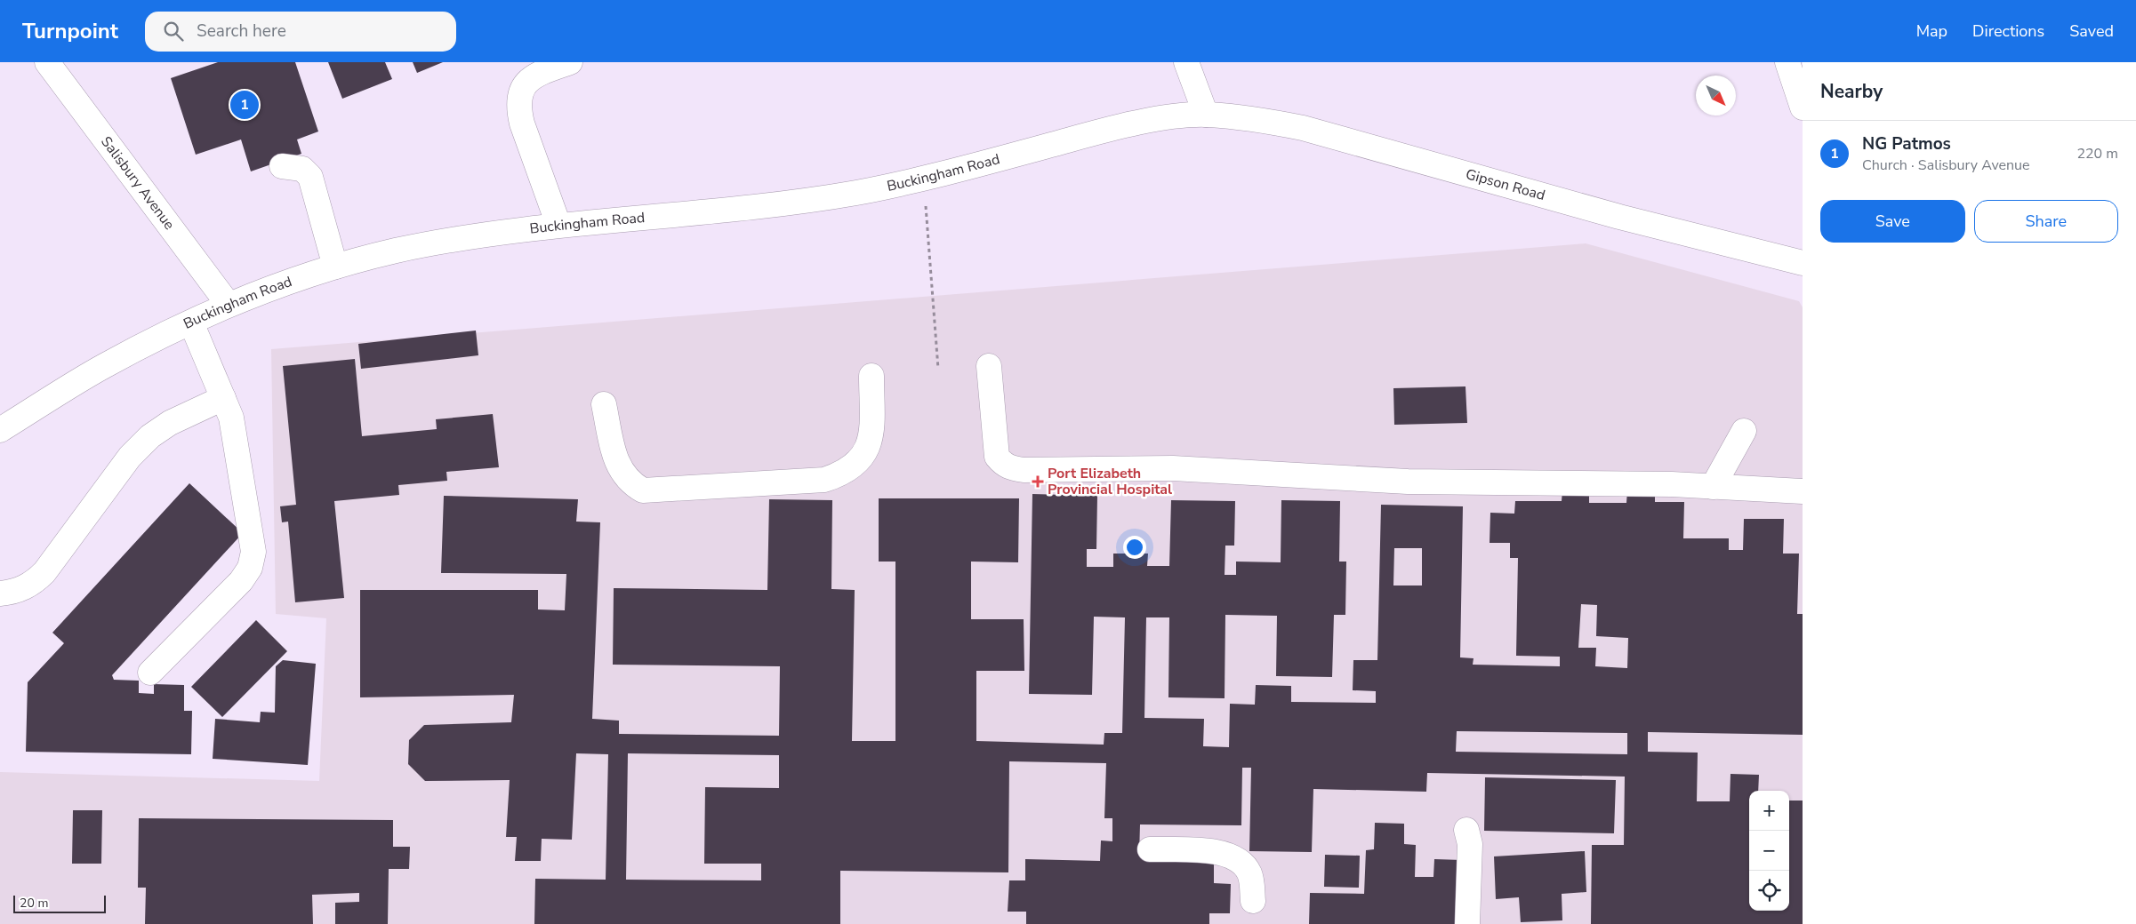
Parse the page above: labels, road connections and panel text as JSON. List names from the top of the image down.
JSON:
{
  "streets": {
    "street": ["Buckingham Road", "Salisbury Avenue", "Gipson Road"]
  },
  "crossings": [
    ["Buckingham Road", "Salisbury Avenue"],
    ["Buckingham Road", "Gipson Road"]
  ],
  "places": {
    "health": ["Port Elizabeth Provincial Hospital"]
  },
  "scale_bar": "20 m",
  "north": "bottom right",
  "page": {
    "header": "Turnpoint",
    "search": "Search here",
    "nav": ["Map", "Directions", "Saved"],
    "heading": "Nearby",
    "pins": "1",
    "list": [
      {
        "mark": "1",
        "name": "NG Patmos",
        "note": "Church · Salisbury Avenue",
        "value": "220 m"
      }
    ],
    "buttons": ["Save", "Share"],
    "map_buttons": ["+", "−"],
    "scale": "20 m"
  }
}
